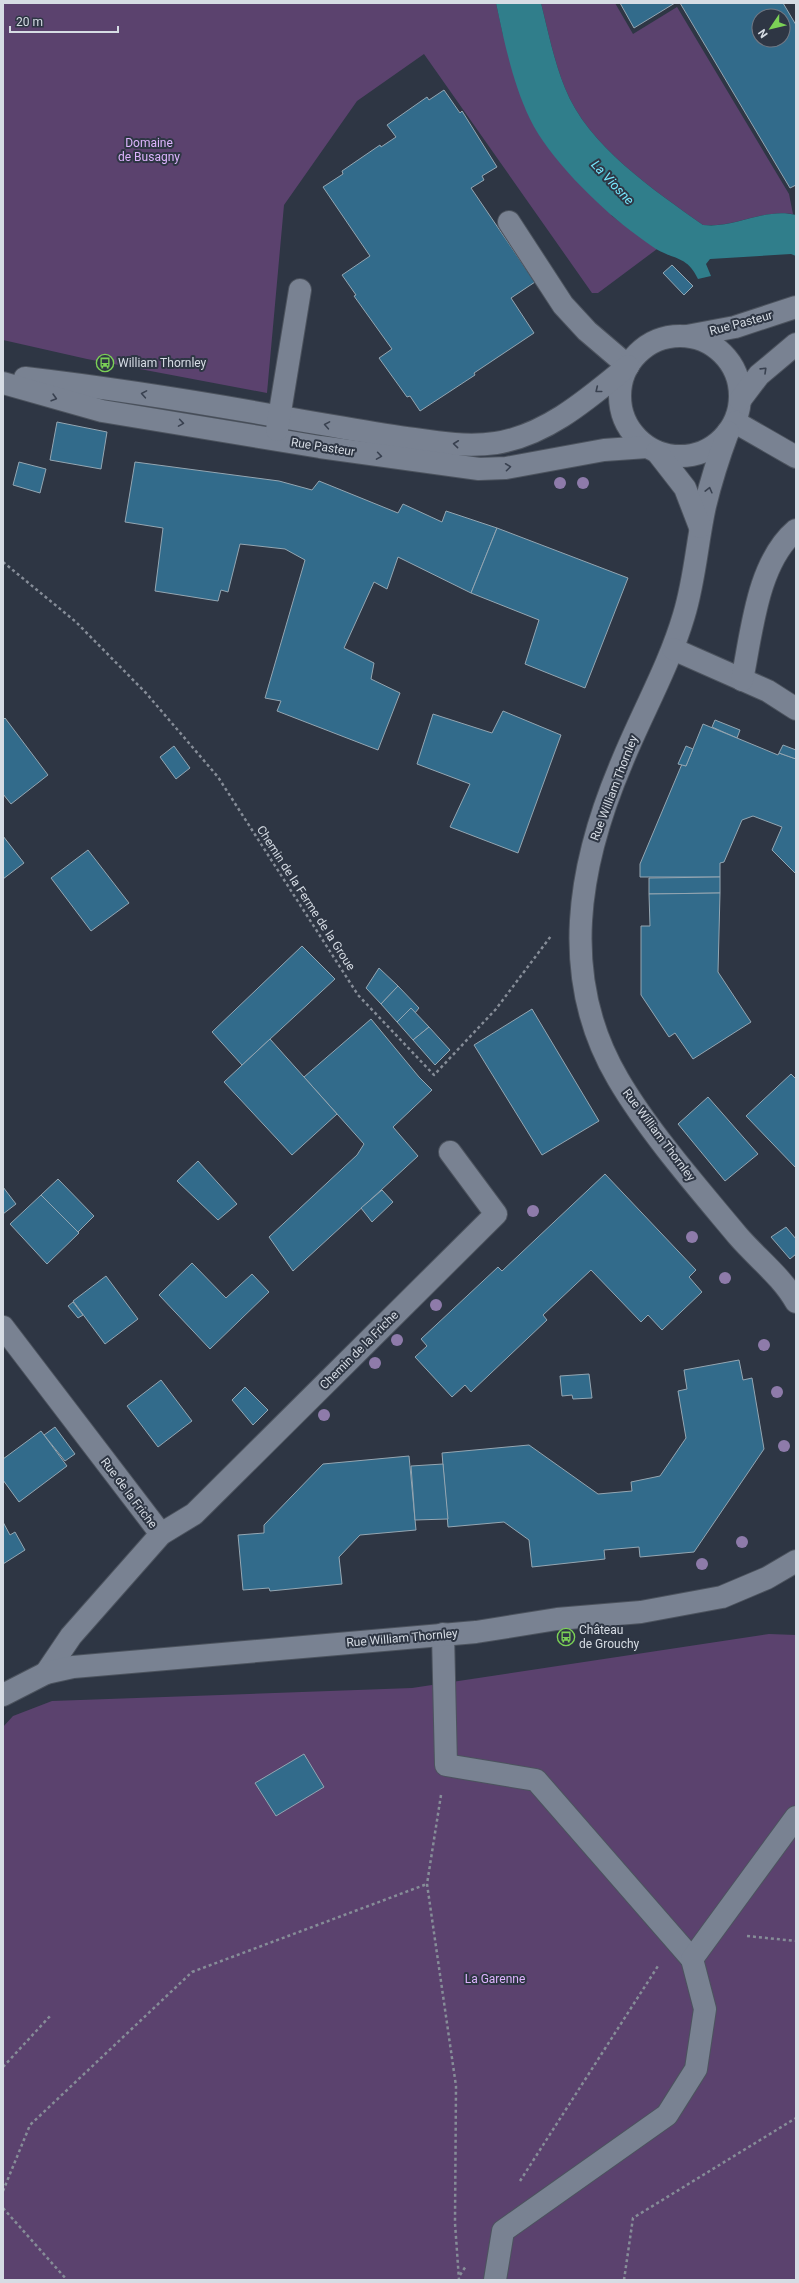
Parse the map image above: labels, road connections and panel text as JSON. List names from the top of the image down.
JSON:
{
  "streets": {
    "street": [
      "Rue Pasteur",
      "Rue William Thornley",
      "Chemin de la Friche",
      "Rue de la Friche"
    ],
    "path": ["Chemin de la Ferme de la Groue"]
  },
  "crossings": [
    ["Rue Pasteur", "Rue William Thornley"],
    ["Rue William Thornley", "Rue de la Friche"],
    ["Chemin de la Friche", "Rue de la Friche"]
  ],
  "water": ["La Viosne"],
  "parks": ["Domaine de Busagny", "La Garenne"],
  "places": {
    "bus stop": ["William Thornley", "Château de Grouchy"]
  },
  "scale_bar": "20 m",
  "north": "bottom left"
}
